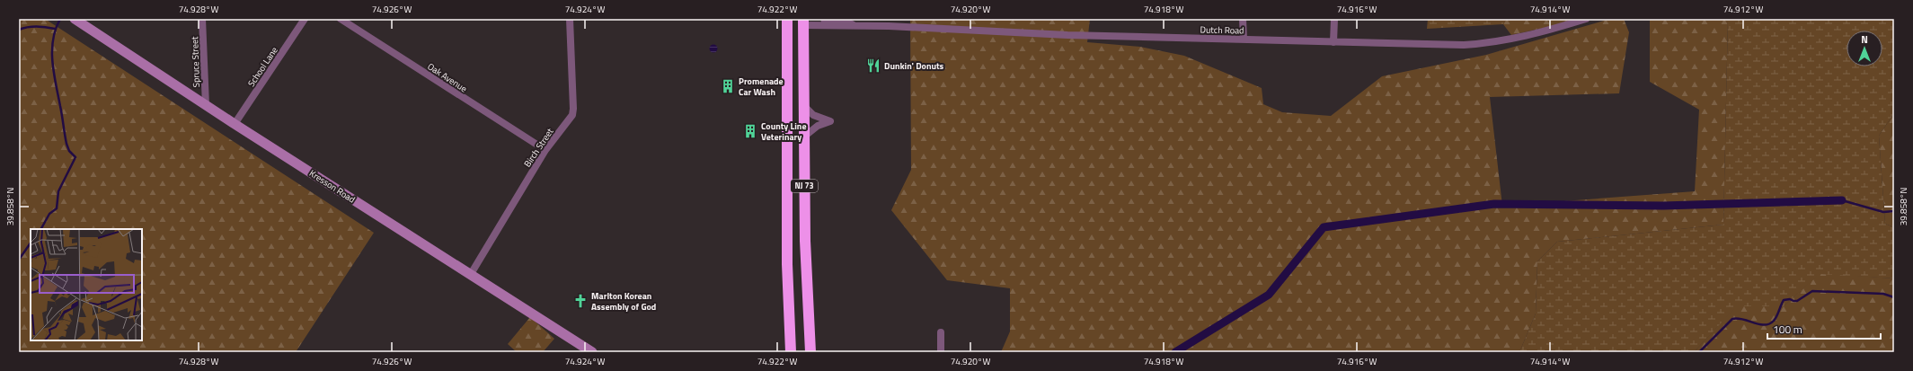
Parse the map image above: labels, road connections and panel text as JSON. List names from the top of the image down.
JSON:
{
  "streets": {
    "highway": ["NJ 73"],
    "main road": ["Kresson Road"],
    "street": [
      "Dutch Road",
      "Spruce Street",
      "School Lane",
      "Oak Avenue",
      "Birch Street"
    ]
  },
  "crossings": [
    ["Dutch Road", "NJ 73"],
    ["Spruce Street", "Kresson Road"],
    ["School Lane", "Kresson Road"],
    ["Oak Avenue", "Birch Street"],
    ["Birch Street", "Kresson Road"]
  ],
  "places": {
    "restaurant": ["Dunkin' Donuts"],
    "building": ["Promenade Car Wash", "County Line Veterinary"],
    "church": ["Marlton Korean Assembly of God"]
  },
  "scale_bar": "100 m",
  "north": "top",
  "coordinates": [
    "74.928°W",
    "74.926°W",
    "74.924°W",
    "74.922°W",
    "74.920°W",
    "74.918°W",
    "74.916°W",
    "74.914°W",
    "74.912°W",
    "39.858°N"
  ]
}
